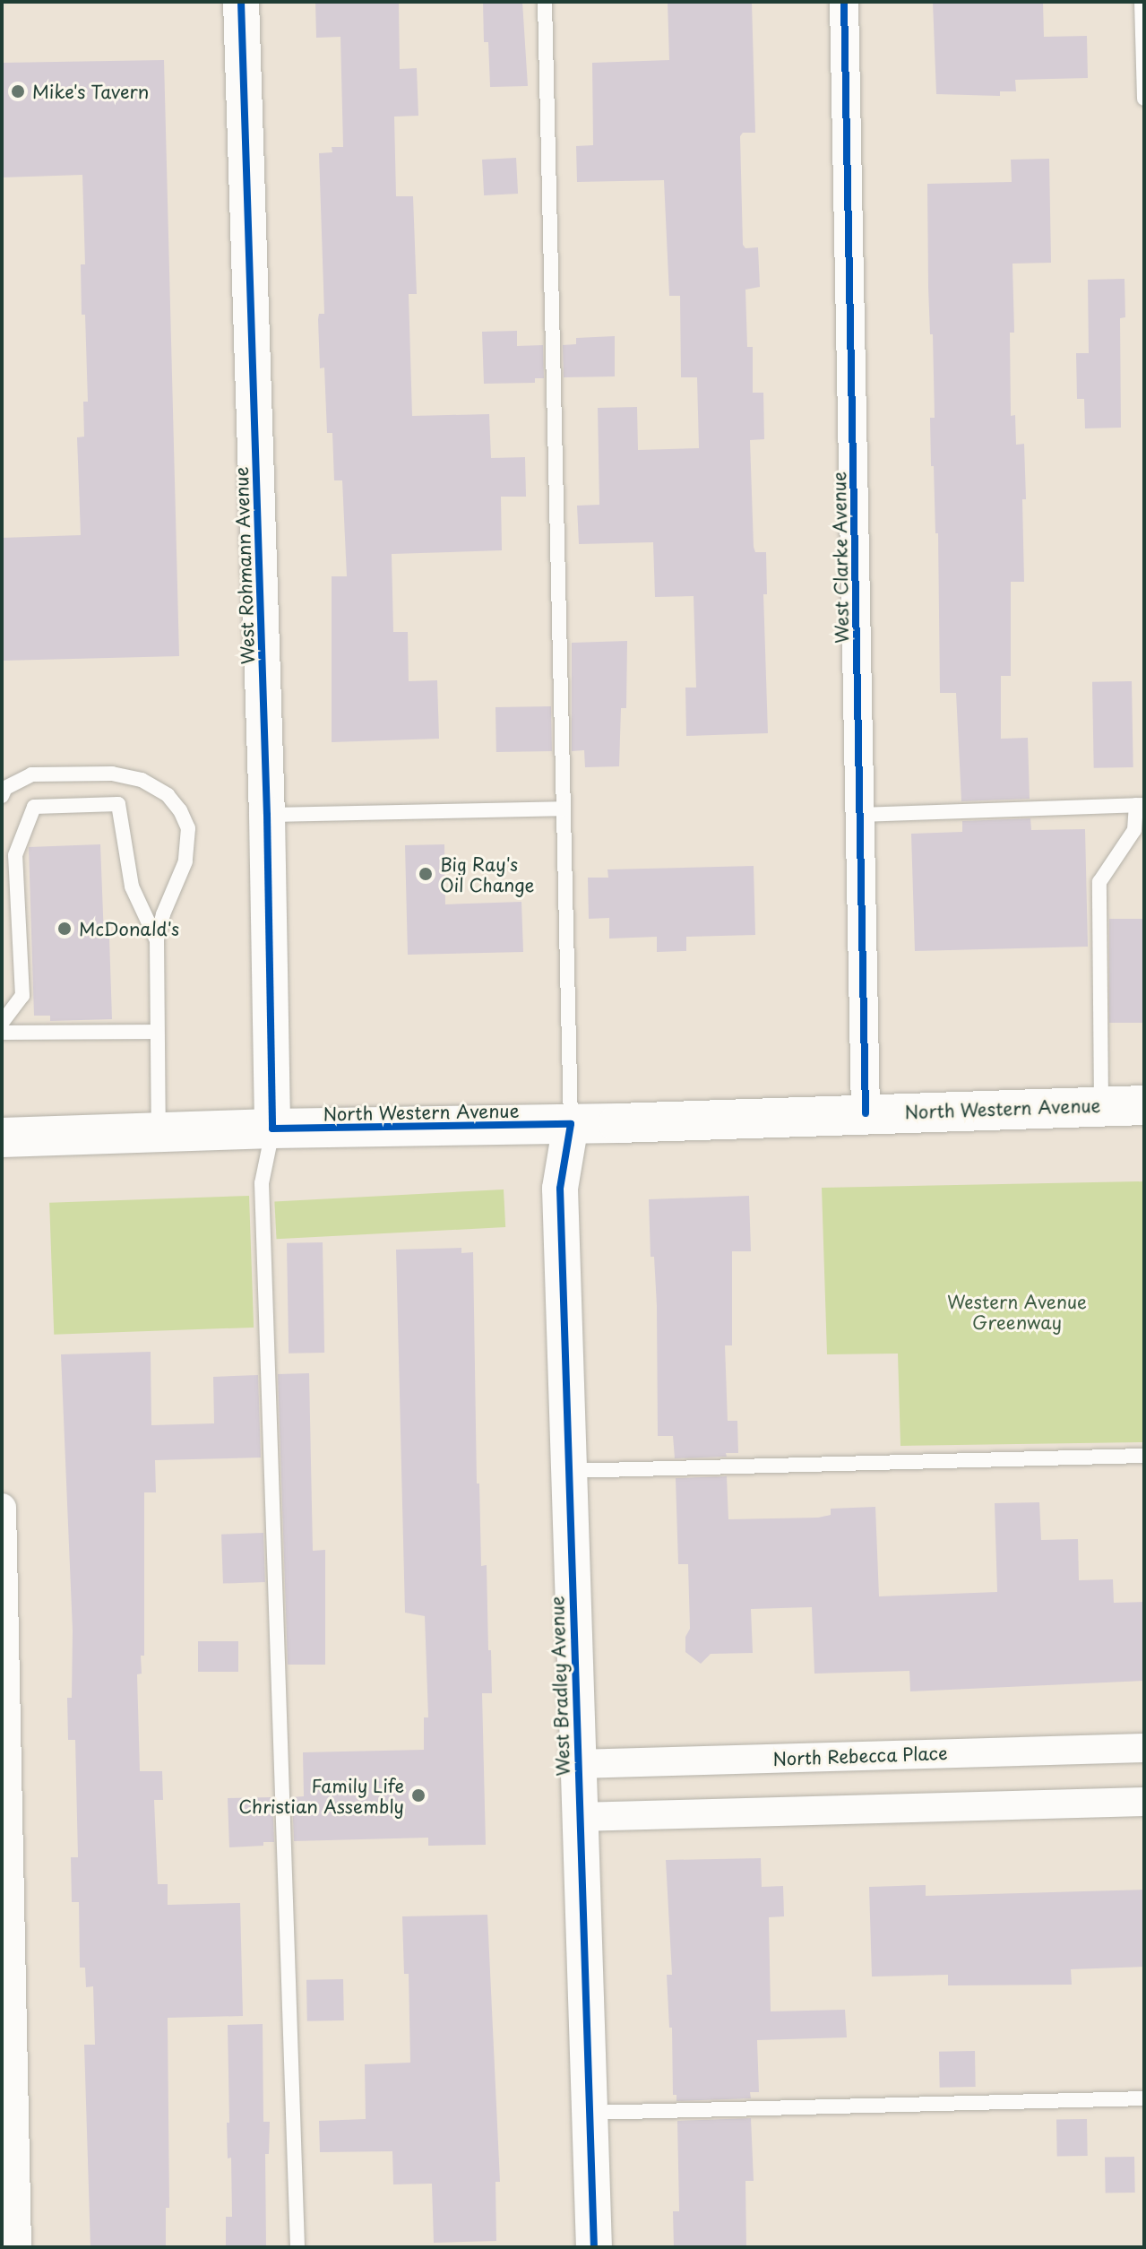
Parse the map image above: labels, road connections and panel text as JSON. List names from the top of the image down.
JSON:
{
  "streets": {
    "main road": ["North Western Avenue"],
    "street": [
      "West Clarke Avenue",
      "West Rohmann Avenue",
      "West Bradley Avenue",
      "North Rebecca Place"
    ]
  },
  "crossings": [
    ["West Clarke Avenue", "North Western Avenue"],
    ["West Rohmann Avenue", "North Western Avenue"],
    ["North Western Avenue", "West Bradley Avenue"],
    ["West Bradley Avenue", "North Rebecca Place"]
  ],
  "parks": ["Western Avenue Greenway"],
  "places": [
    "Mike's Tavern",
    "Big Ray's Oil Change",
    "McDonald's",
    "Family Life Christian Assembly"
  ]
}
